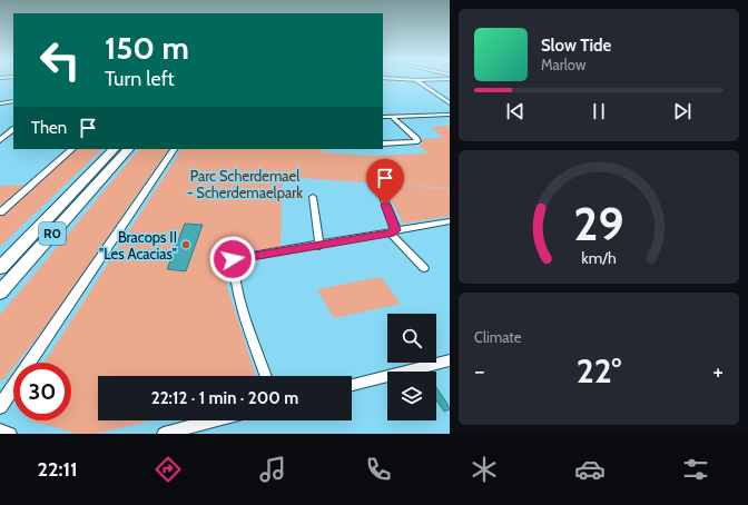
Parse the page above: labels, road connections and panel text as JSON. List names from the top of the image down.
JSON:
{
  "streets": {
    "highway": ["R0"]
  },
  "parks": ["Parc Scherdemael - Scherdemaelpark"],
  "places": ["Bracops II \"Les Acacias\""],
  "page": {
    "turn": ["150 m", "Turn left"],
    "song": ["Slow Tide", "Marlow"],
    "then": "Then",
    "tile": "Climate",
    "heat": ["−", "22°", "+"],
    "limit": "30",
    "trip": "22:12 · 1 min · 200 m",
    "tabs": "22:11",
    "gauge": ["29", "km/h"]
  }
}
